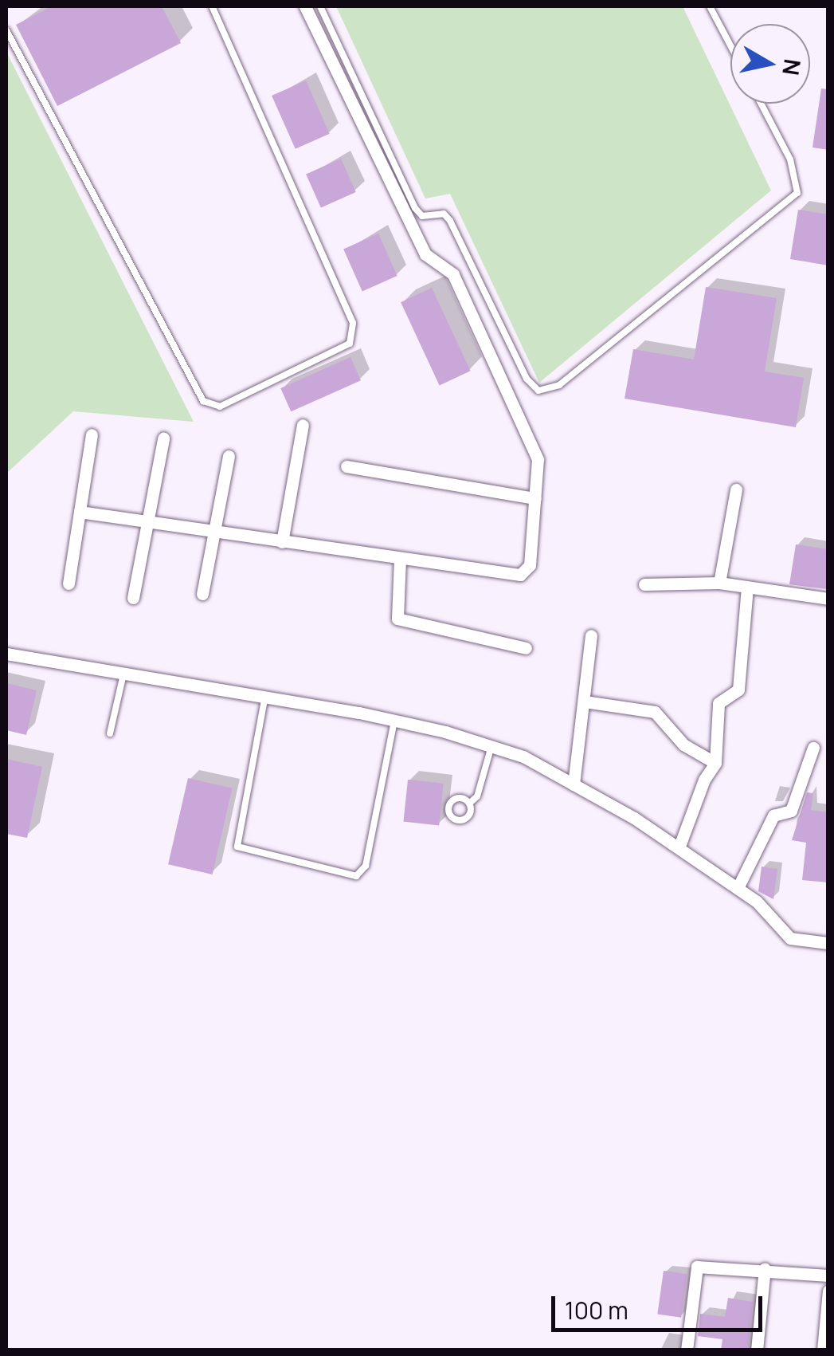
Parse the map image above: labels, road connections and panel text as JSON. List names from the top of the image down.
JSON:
{
  "scale_bar": "100 m",
  "north": "right"
}
